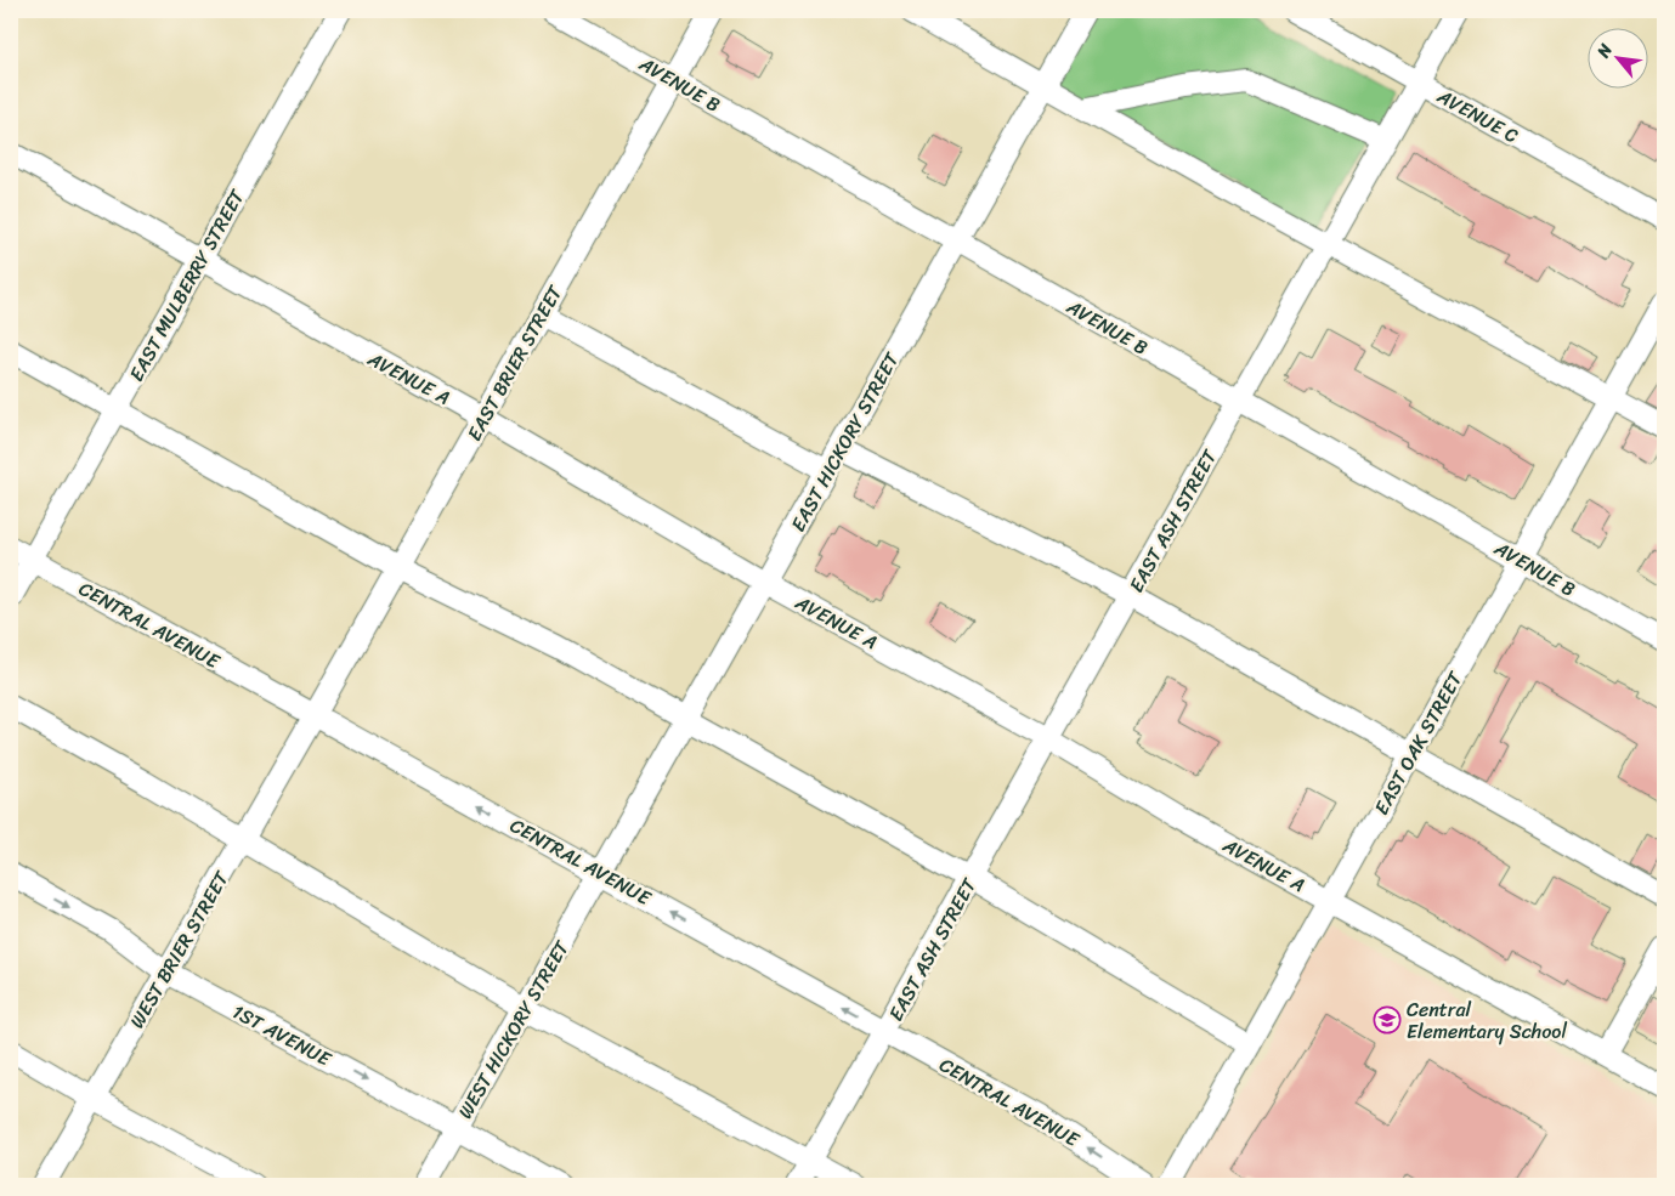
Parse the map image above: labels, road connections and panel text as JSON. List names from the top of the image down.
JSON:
{
  "streets": {
    "street": [
      "AVENUE B",
      "AVENUE C",
      "EAST MULBERRY STREET",
      "EAST BRIER STREET",
      "AVENUE A",
      "EAST HICKORY STREET",
      "EAST ASH STREET",
      "CENTRAL AVENUE",
      "EAST OAK STREET",
      "WEST BRIER STREET",
      "WEST HICKORY STREET",
      "1ST AVENUE"
    ]
  },
  "crossings": [
    ["AVENUE B", "EAST BRIER STREET"],
    ["AVENUE B", "EAST HICKORY STREET"],
    ["AVENUE B", "EAST ASH STREET"],
    ["AVENUE B", "EAST OAK STREET"],
    ["AVENUE C", "EAST ASH STREET"],
    ["EAST MULBERRY STREET", "AVENUE A"],
    ["EAST MULBERRY STREET", "CENTRAL AVENUE"],
    ["EAST BRIER STREET", "AVENUE A"],
    ["EAST BRIER STREET", "CENTRAL AVENUE"],
    ["EAST BRIER STREET", "WEST BRIER STREET"],
    ["AVENUE A", "EAST HICKORY STREET"],
    ["AVENUE A", "EAST ASH STREET"],
    ["AVENUE A", "EAST OAK STREET"],
    ["EAST HICKORY STREET", "CENTRAL AVENUE"],
    ["EAST HICKORY STREET", "WEST HICKORY STREET"],
    ["EAST ASH STREET", "CENTRAL AVENUE"],
    ["CENTRAL AVENUE", "WEST BRIER STREET"],
    ["CENTRAL AVENUE", "WEST HICKORY STREET"],
    ["WEST BRIER STREET", "1ST AVENUE"],
    ["WEST HICKORY STREET", "1ST AVENUE"]
  ],
  "places": {
    "school or university": ["Central Elementary School"]
  },
  "north": "top left"
}
